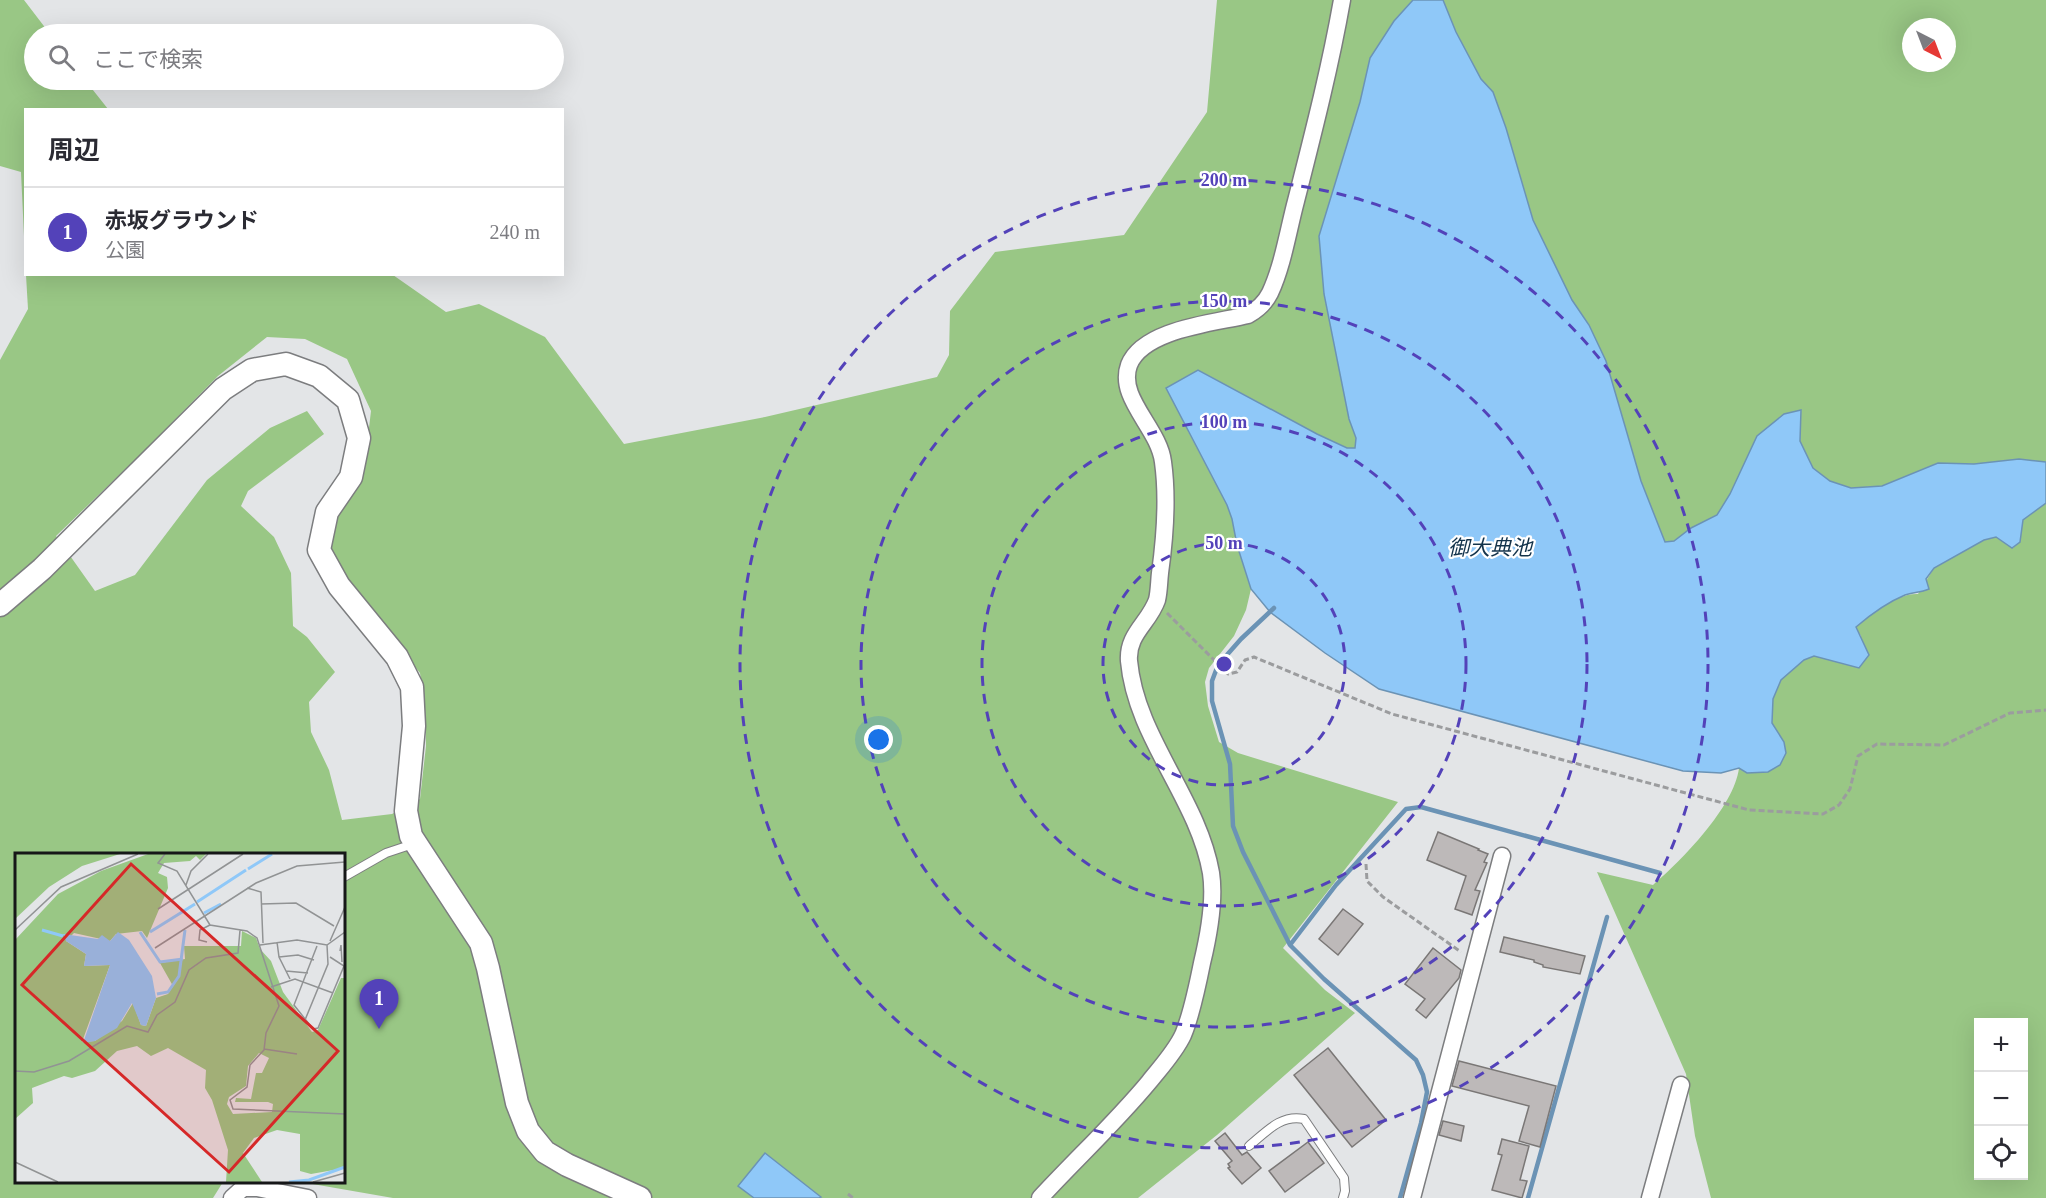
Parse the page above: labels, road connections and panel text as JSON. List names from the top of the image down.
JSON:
{
  "water": ["御大典池"],
  "north": "bottom right",
  "page": {
    "search": "ここで検索",
    "heading": "周辺",
    "list": [
      {
        "mark": "1",
        "name": "赤坂グラウンド",
        "note": "公園",
        "value": "240 m"
      }
    ],
    "pins": "1",
    "map_buttons": ["+", "−"]
  },
  "rings": [
    "200 m",
    "150 m",
    "100 m",
    "50 m"
  ]
}
